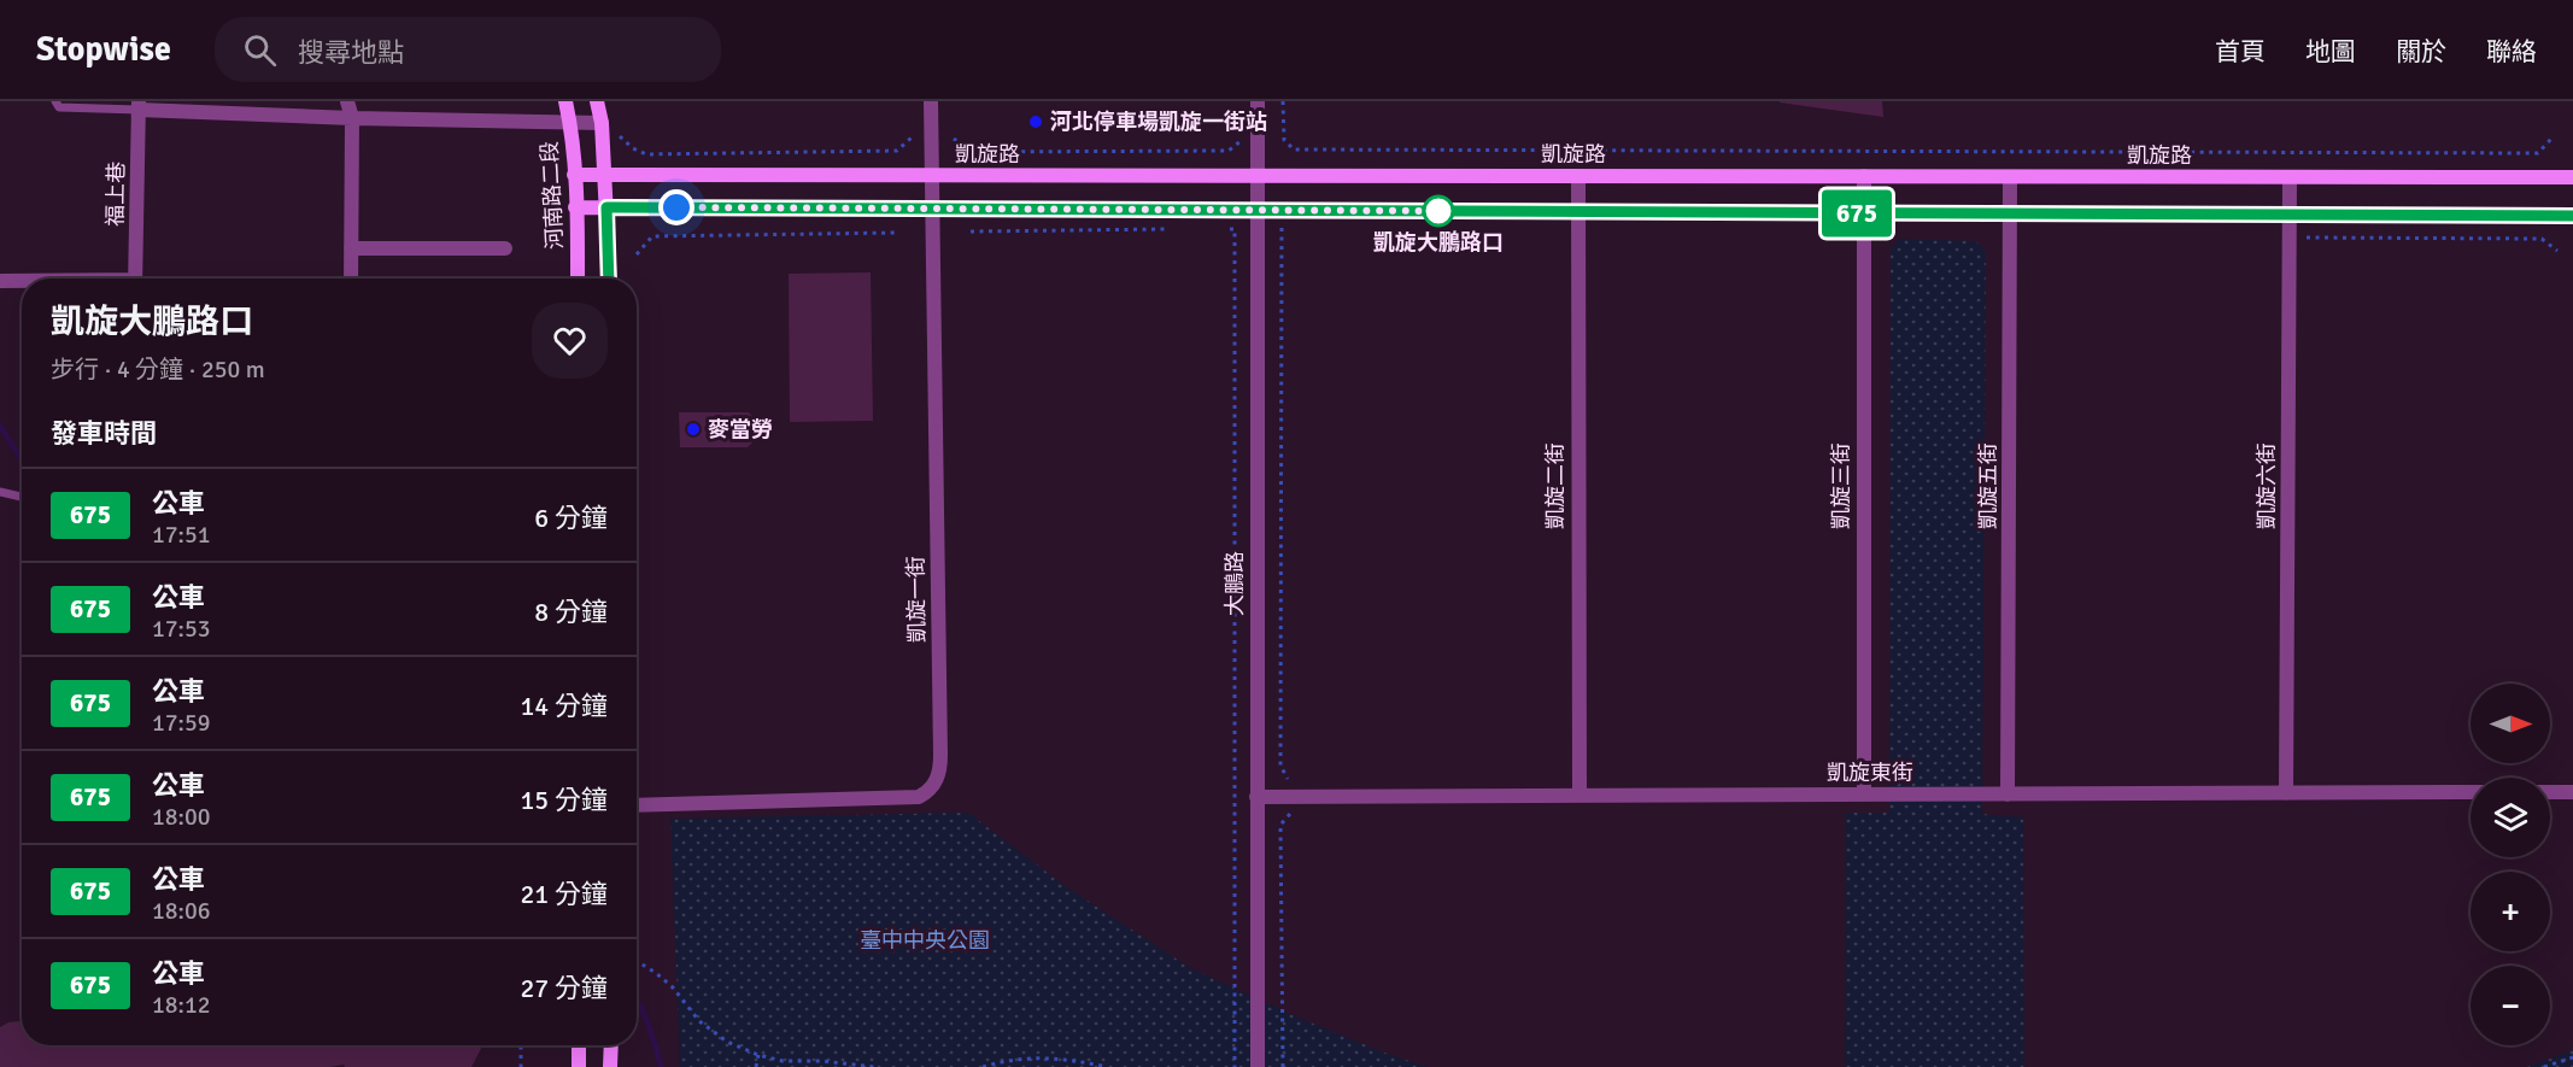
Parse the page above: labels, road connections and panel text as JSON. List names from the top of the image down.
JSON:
{
  "streets": {
    "street": [
      "凱旋路",
      "福上巷",
      "河南路二段",
      "凱旋二街",
      "凱旋三街",
      "凱旋五街",
      "凱旋六街",
      "大鵬路",
      "凱旋一街",
      "凱旋東街"
    ]
  },
  "crossings": [
    ["凱旋路", "河南路二段"],
    ["凱旋路", "凱旋二街"],
    ["凱旋路", "凱旋三街"],
    ["凱旋路", "凱旋五街"],
    ["凱旋路", "凱旋六街"],
    ["凱旋路", "大鵬路"],
    ["凱旋路", "凱旋一街"],
    ["凱旋二街", "凱旋東街"],
    ["凱旋三街", "凱旋東街"],
    ["凱旋五街", "凱旋東街"],
    ["凱旋六街", "凱旋東街"],
    ["大鵬路", "凱旋東街"]
  ],
  "parks": ["臺中中央公園"],
  "places": ["河北停車場凱旋一街站", "凱旋大鵬路口", "麥當勞"],
  "lines": ["bus line 675"],
  "north": "right",
  "page": {
    "header": "Stopwise",
    "search": "搜尋地點",
    "nav": [
      "首頁",
      "地圖",
      "關於",
      "聯絡"
    ],
    "on_map": "675",
    "heading": [
      ["凱旋大鵬路口", "步行 · 4 分鐘 · 250 m"],
      "發車時間"
    ],
    "list": [
      {
        "mark": "675",
        "name": "公車",
        "note": "17:51",
        "value": "6 分鐘"
      },
      {
        "mark": "675",
        "name": "公車",
        "note": "17:53",
        "value": "8 分鐘"
      },
      {
        "mark": "675",
        "name": "公車",
        "note": "17:59",
        "value": "14 分鐘"
      },
      {
        "mark": "675",
        "name": "公車",
        "note": "18:00",
        "value": "15 分鐘"
      },
      {
        "mark": "675",
        "name": "公車",
        "note": "18:06",
        "value": "21 分鐘"
      },
      {
        "mark": "675",
        "name": "公車",
        "note": "18:12",
        "value": "27 分鐘"
      }
    ],
    "map_buttons": ["+", "−"]
  }
}
